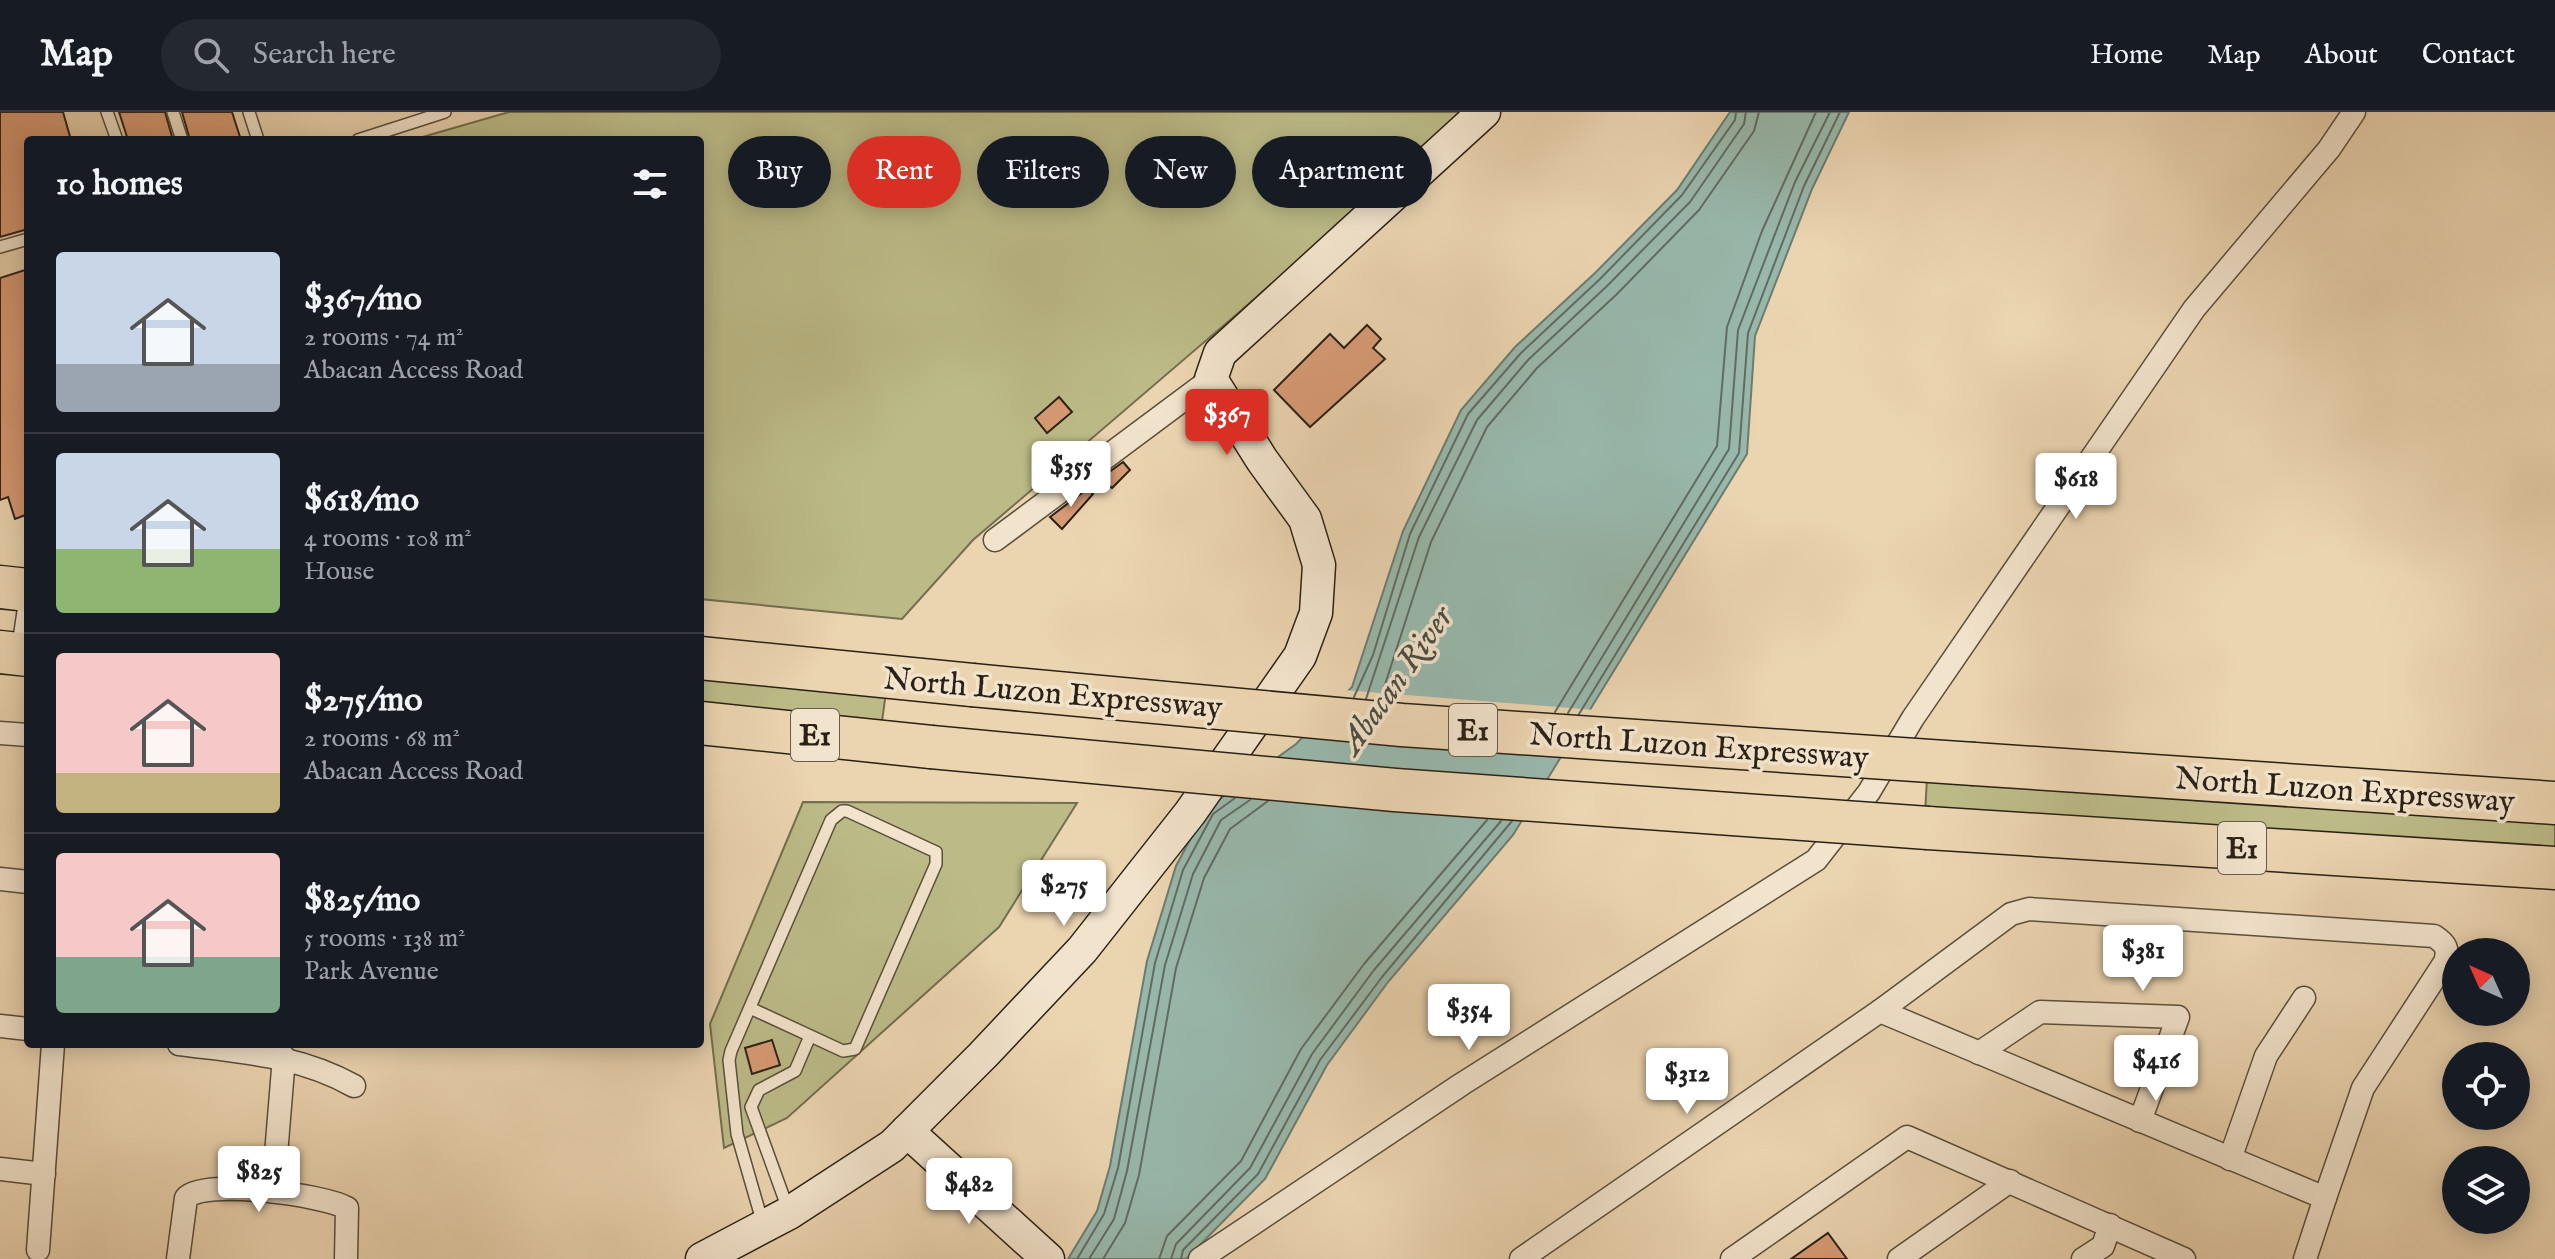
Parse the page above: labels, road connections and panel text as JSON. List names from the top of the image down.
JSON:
{
  "streets": {
    "highway": ["North Luzon Expressway", "E1"]
  },
  "water": ["Abacan River"],
  "north": "top left",
  "page": {
    "header": "Map",
    "search": "Search here",
    "nav": [
      "Home",
      "Map",
      "About",
      "Contact"
    ],
    "chip": [
      "Buy",
      "Rent",
      "Filters",
      "New",
      "Apartment"
    ],
    "heading": "10 homes",
    "list": [
      {
        "name": "$367/mo",
        "note": "2 rooms · 74 m² · Abacan Access Road"
      },
      {
        "name": "$618/mo",
        "note": "4 rooms · 108 m² · House"
      },
      {
        "name": "$275/mo",
        "note": "2 rooms · 68 m² · Abacan Access Road"
      },
      {
        "name": "$825/mo",
        "note": "5 rooms · 138 m² · Park Avenue"
      }
    ],
    "price": [
      "$367",
      "$355",
      "$618",
      "$275",
      "$381",
      "$354",
      "$416",
      "$312",
      "$825",
      "$482"
    ]
  }
}
